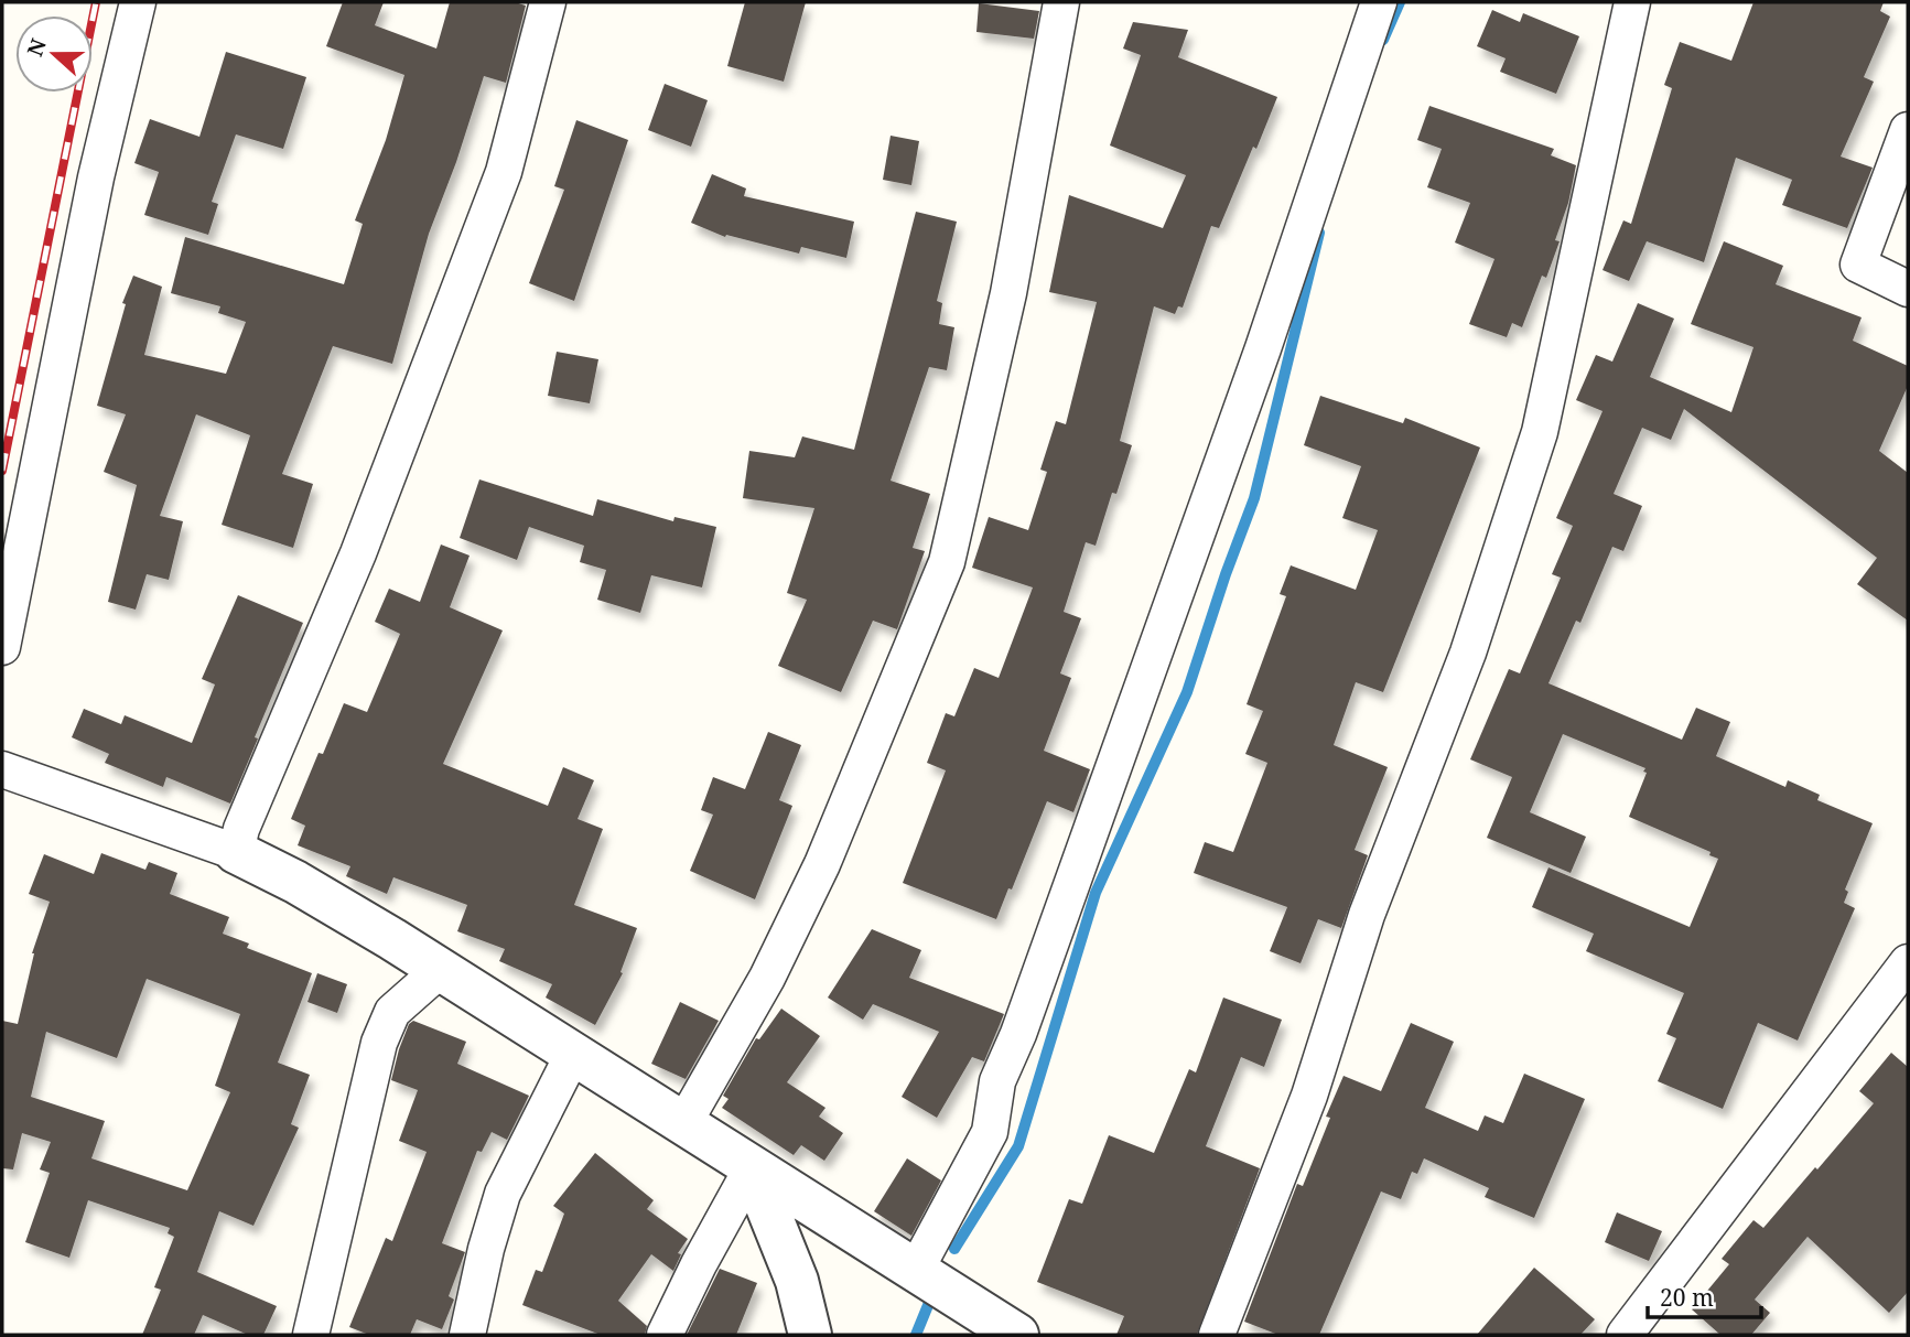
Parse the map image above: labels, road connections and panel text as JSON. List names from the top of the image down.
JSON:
{
  "scale_bar": "20 m",
  "north": "left"
}
